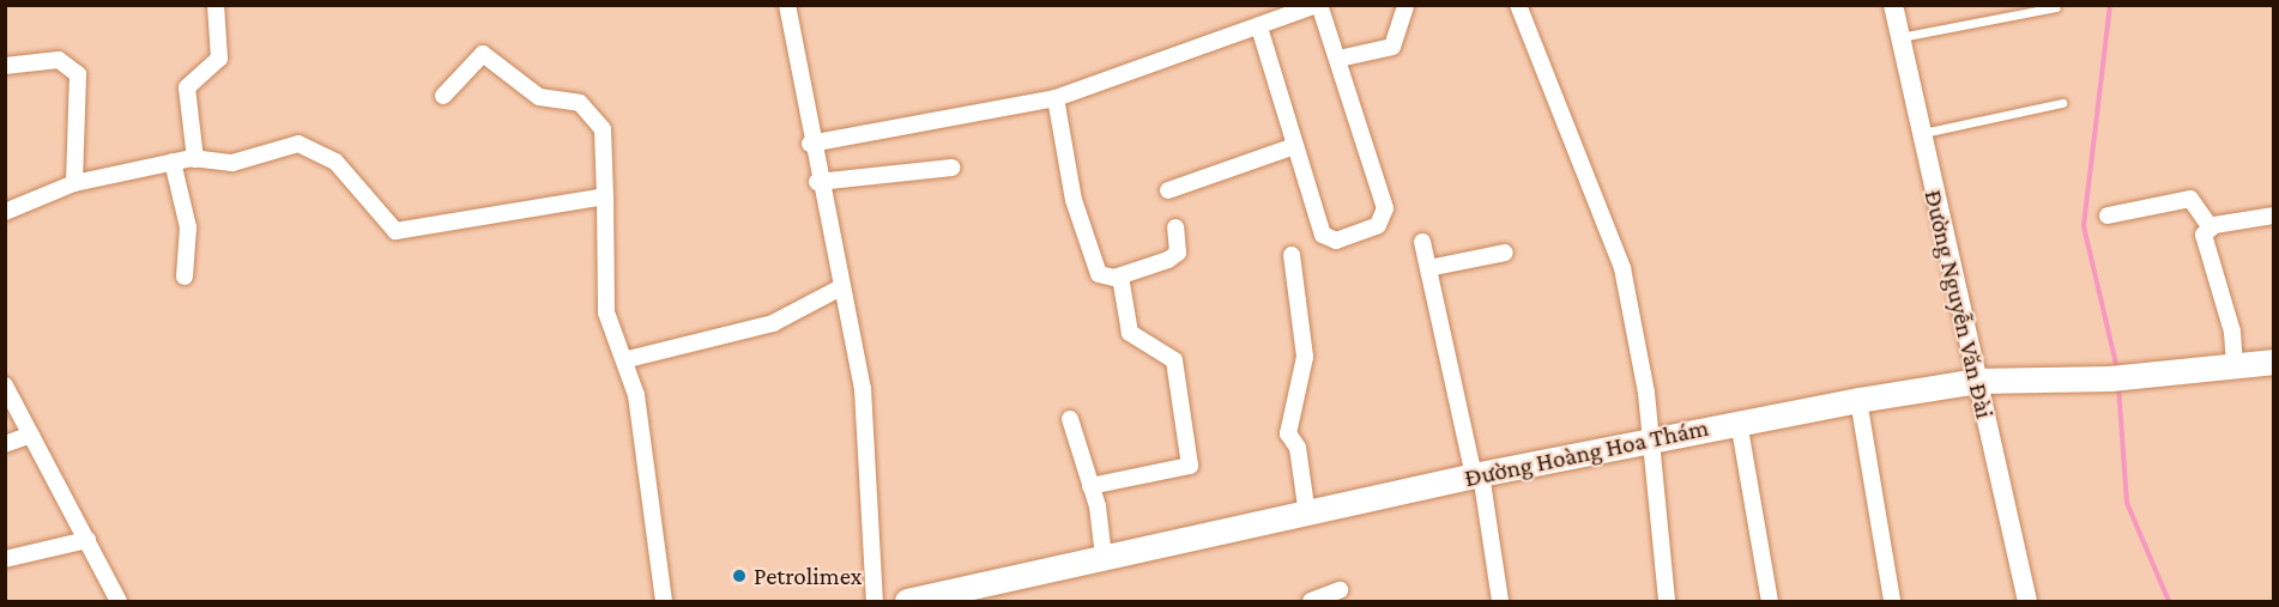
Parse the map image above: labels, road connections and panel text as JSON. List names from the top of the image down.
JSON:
{
  "streets": {
    "main road": ["Đường Hoàng Hoa Thám"],
    "street": ["Đường Nguyễn Văn Đài"]
  },
  "crossings": [
    ["Đường Nguyễn Văn Đài", "Đường Hoàng Hoa Thám"]
  ],
  "places": ["Petrolimex"]
}
